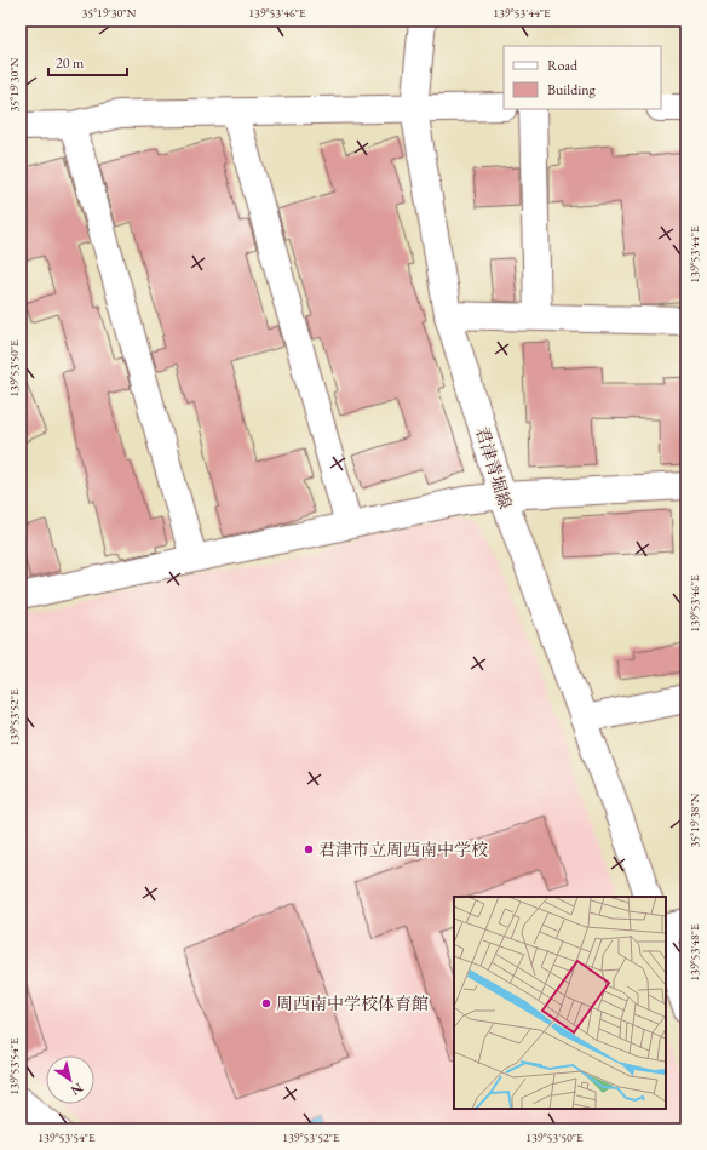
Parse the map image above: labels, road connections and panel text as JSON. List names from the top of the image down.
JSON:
{
  "streets": {
    "street": ["君津青堀線"]
  },
  "places": ["君津市立周西南中学校", "周西南中学校体育館"],
  "legend": ["Road", "Building"],
  "scale_bar": "20 m",
  "north": "bottom right",
  "coordinates": [
    "35°19'30\"N",
    "139°53'46\"E",
    "139°53'44\"E",
    "139°53'50\"E",
    "139°53'52\"E",
    "35°19'38\"N",
    "139°53'48\"E",
    "139°53'54\"E"
  ]
}
